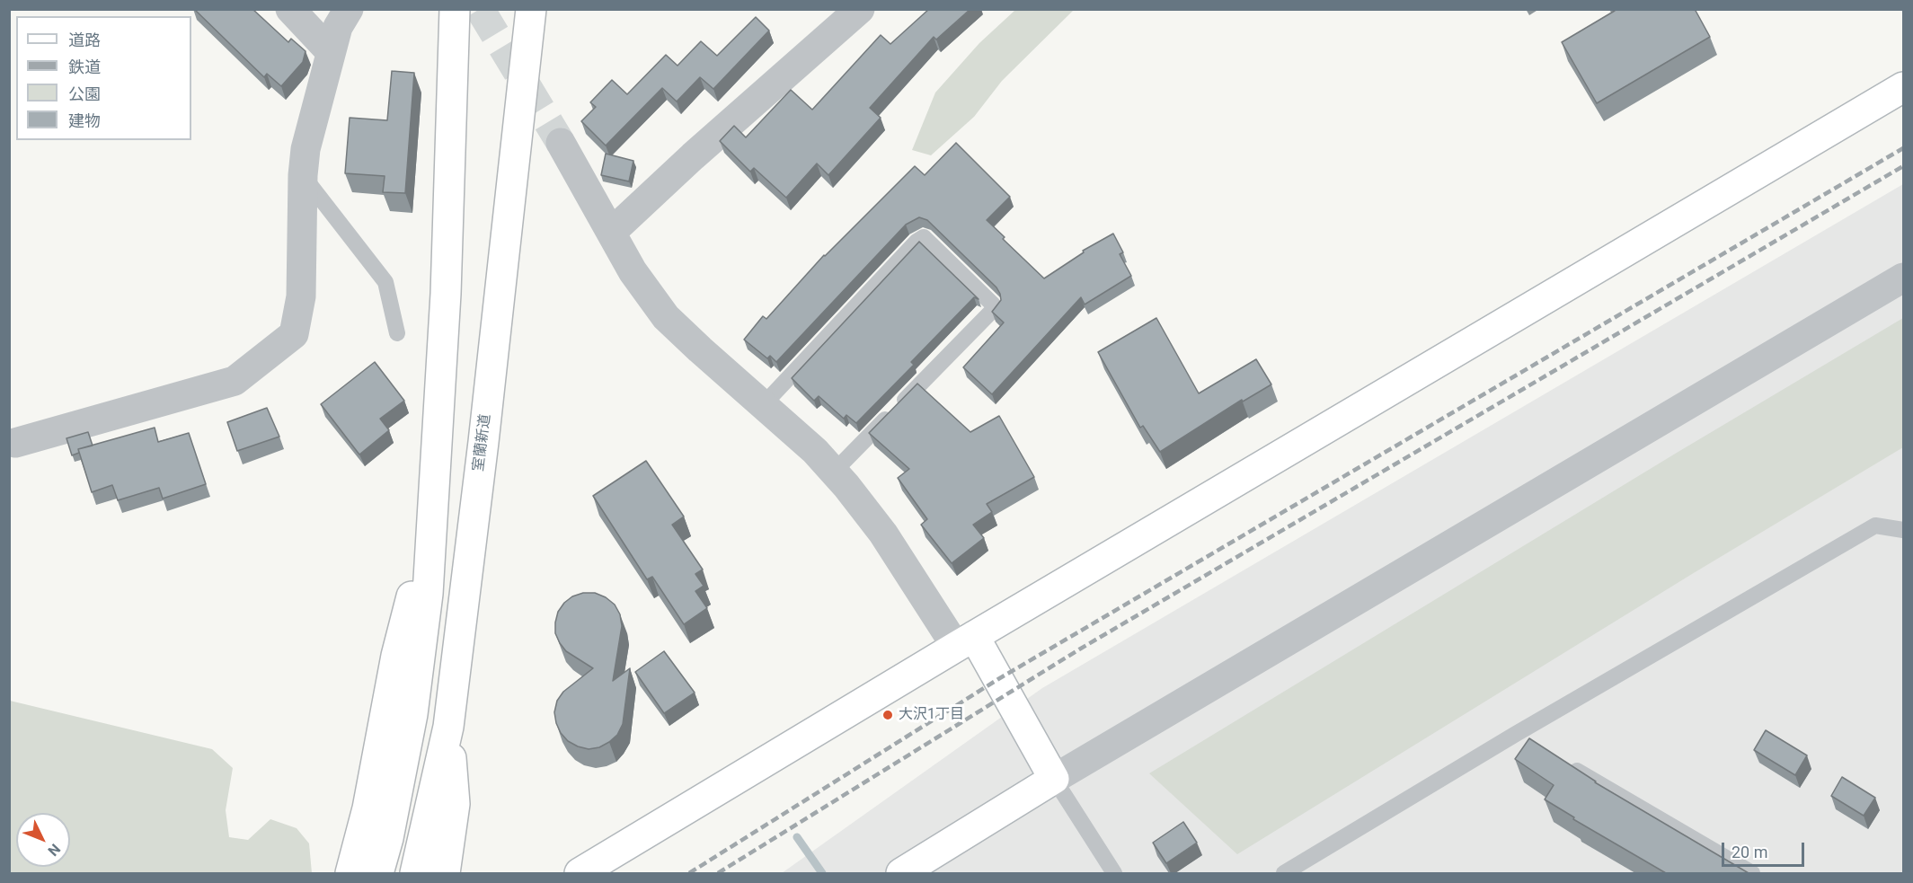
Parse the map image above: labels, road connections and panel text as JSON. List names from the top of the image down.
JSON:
{
  "streets": {
    "main road": ["室蘭新道"]
  },
  "places": ["大沢1丁目"],
  "legend": [
    "道路",
    "鉄道",
    "公園",
    "建物"
  ],
  "scale_bar": "20 m",
  "north": "bottom right"
}
